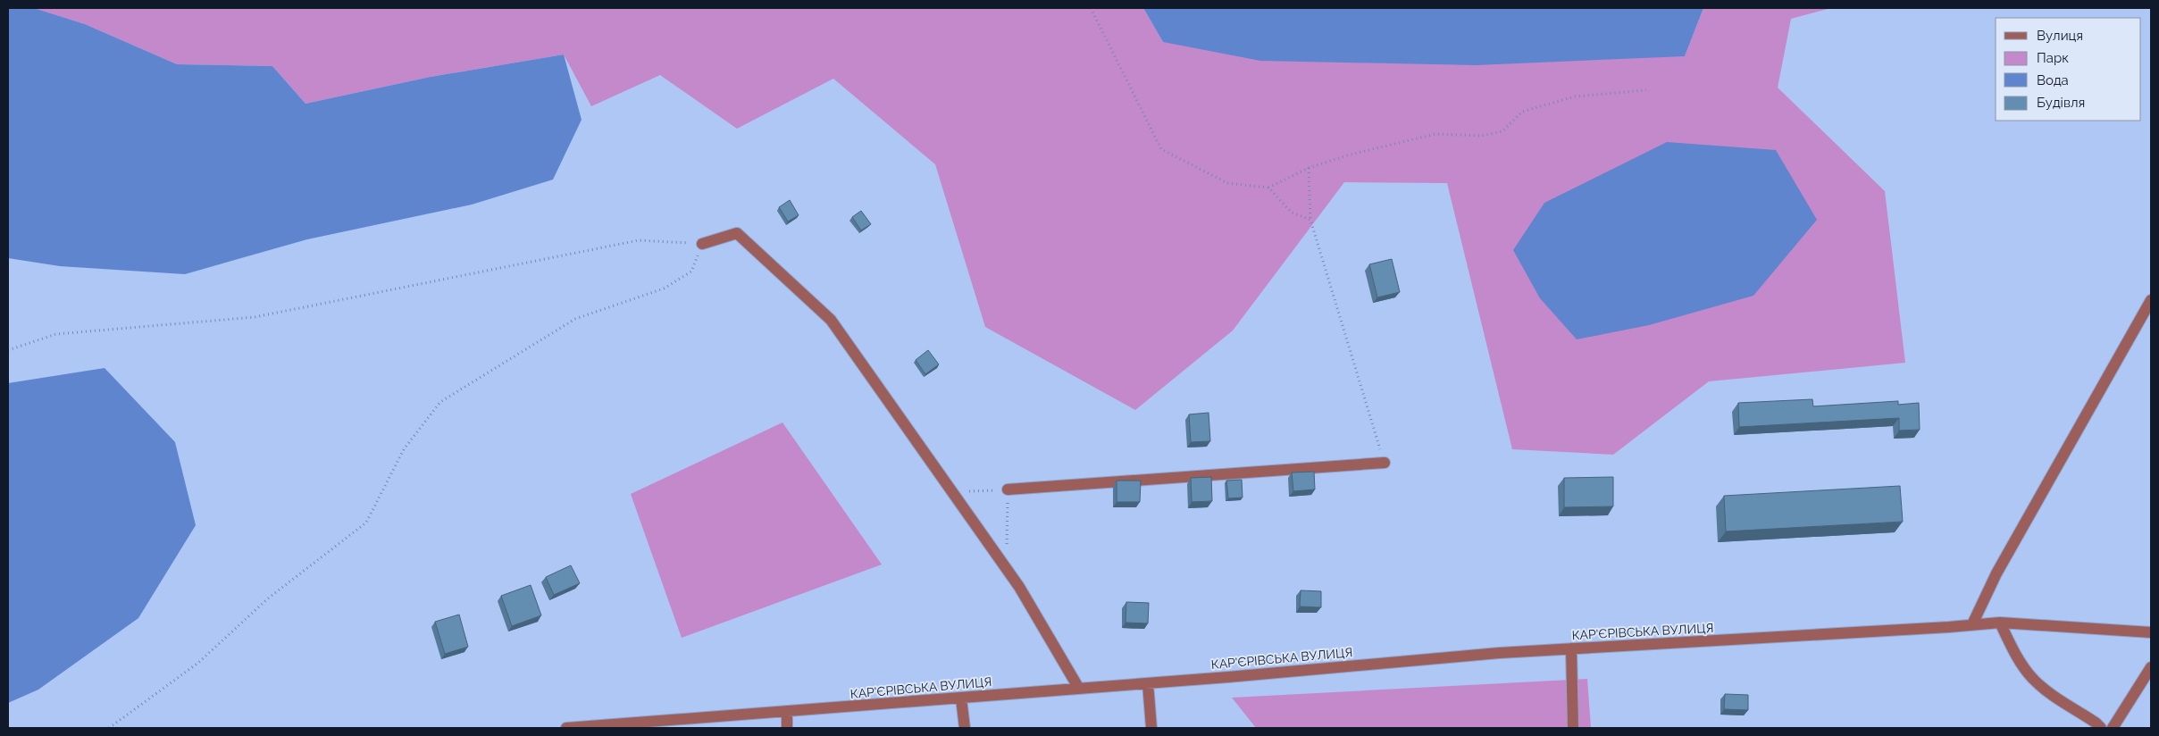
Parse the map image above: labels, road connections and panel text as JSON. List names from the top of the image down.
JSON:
{
  "streets": {
    "street": ["КАР'ЄРІВСЬКА ВУЛИЦЯ"]
  },
  "legend": [
    "Вулиця",
    "Парк",
    "Вода",
    "Будівля"
  ]
}
